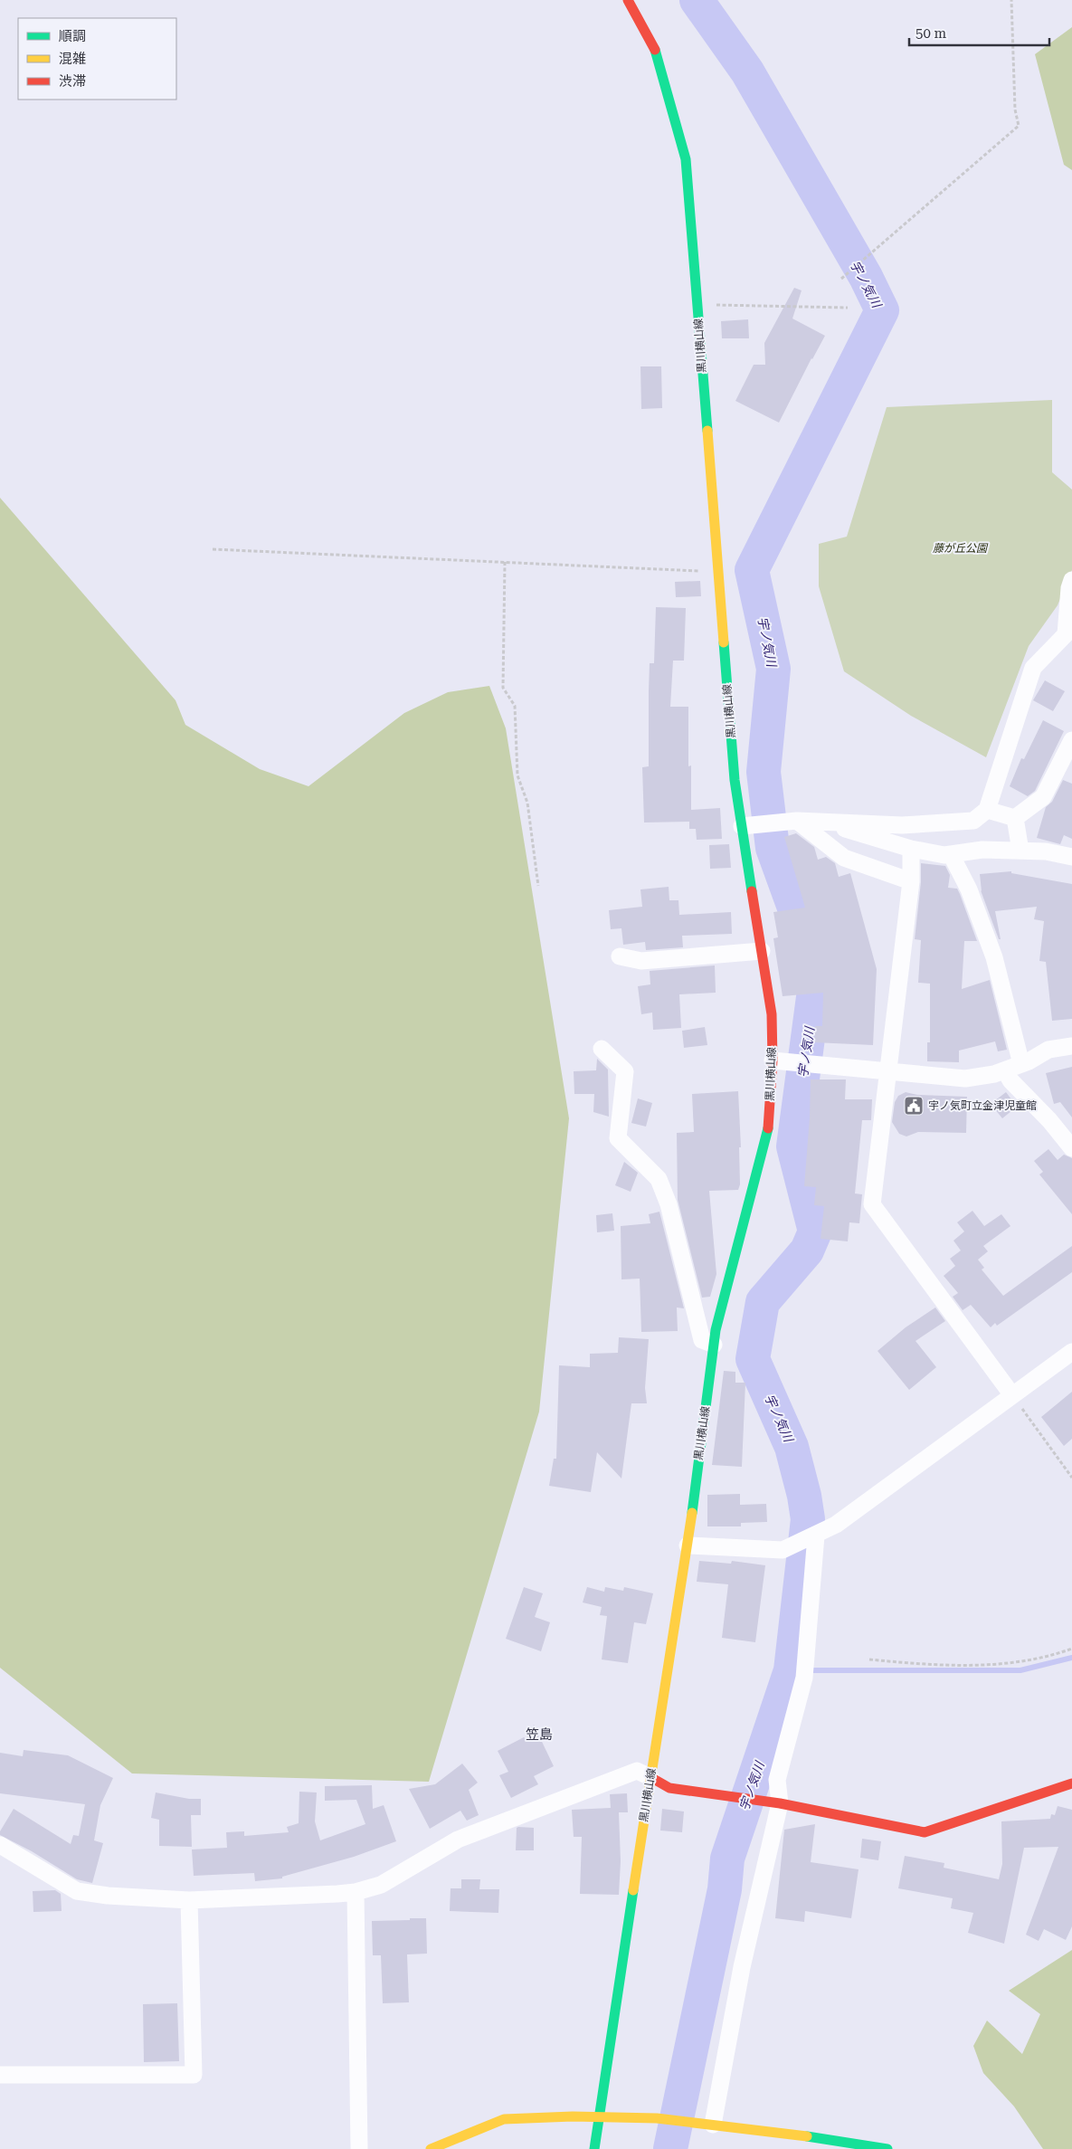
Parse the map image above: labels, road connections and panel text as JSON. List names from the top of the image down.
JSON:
{
  "streets": {
    "main road": ["黒川横山線"]
  },
  "districts": ["笠島"],
  "water": ["宇ノ気川"],
  "parks": ["藤が丘公園"],
  "places": {
    "public building": ["宇ノ気町立金津児童館"]
  },
  "legend": ["順調", "混雑", "渋滞"],
  "scale_bar": "50 m"
}
